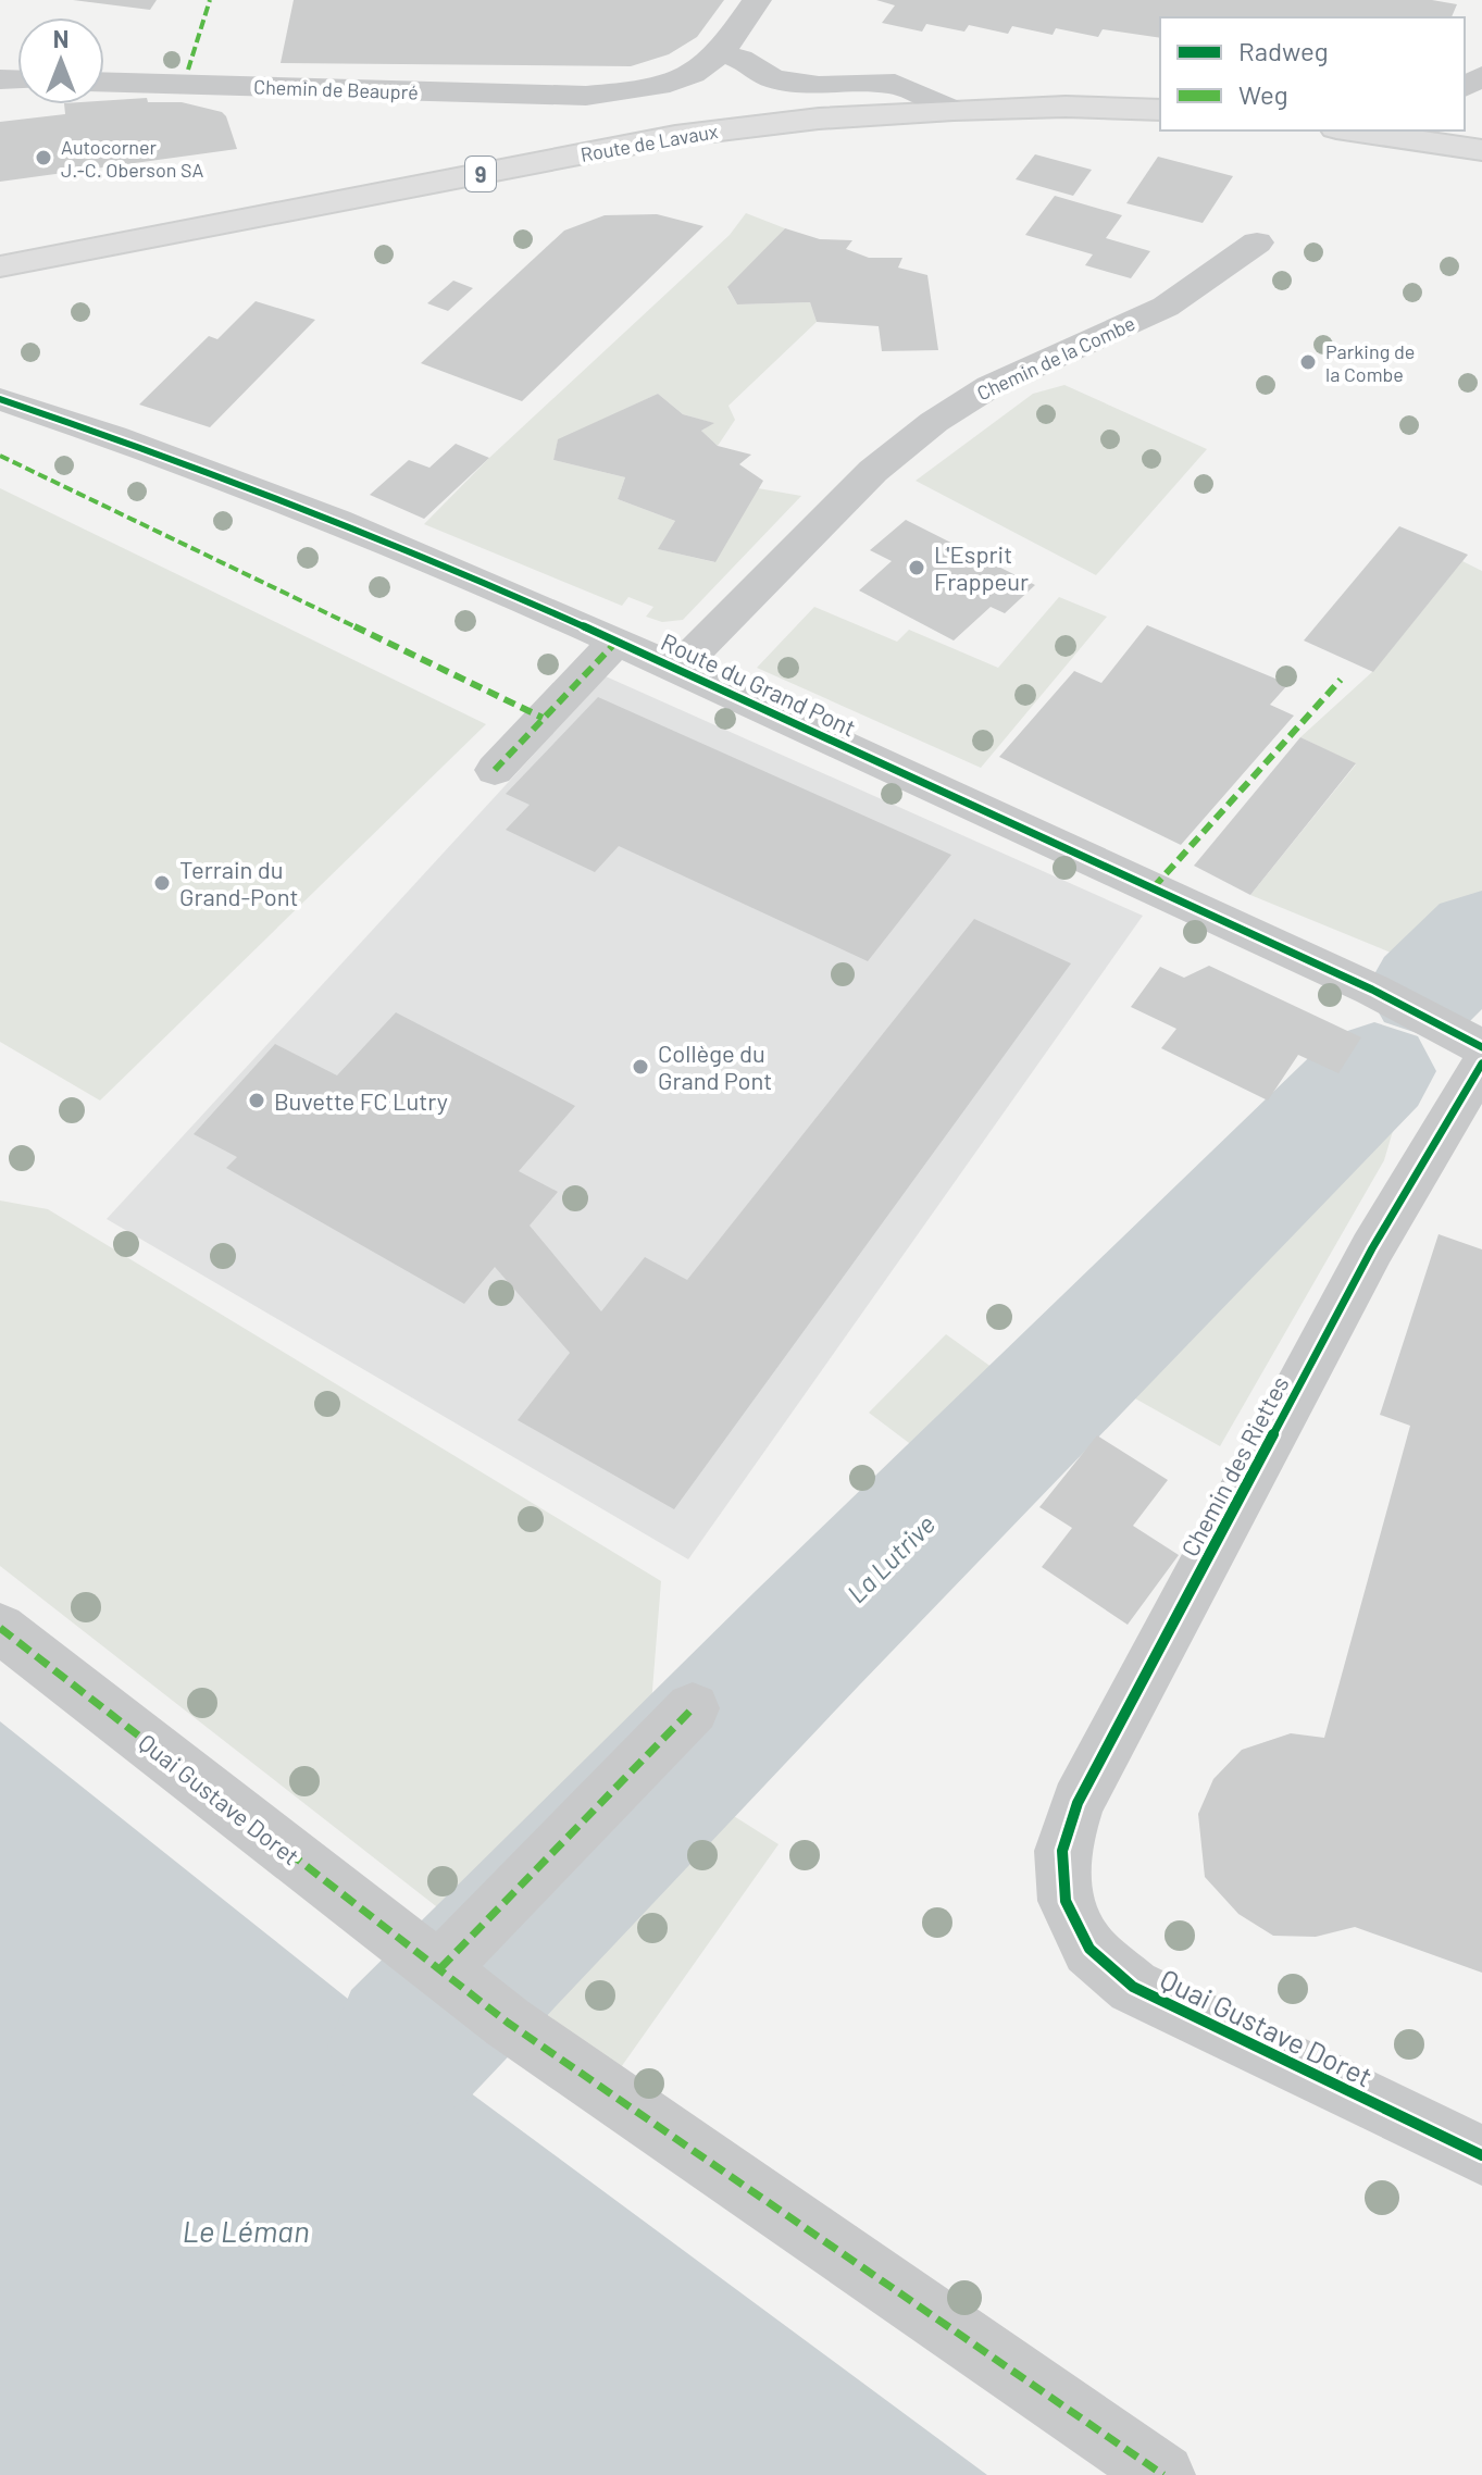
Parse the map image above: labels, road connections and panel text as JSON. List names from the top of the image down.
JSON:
{
  "streets": {
    "main road": ["Route de Lavaux", "9"],
    "street": [
      "Chemin de Beaupré",
      "Chemin de la Combe",
      "Route du Grand Pont",
      "Chemin des Riettes",
      "Quai Gustave Doret"
    ]
  },
  "crossings": [
    ["Chemin de la Combe", "Route du Grand Pont"],
    ["Chemin des Riettes", "Quai Gustave Doret"]
  ],
  "water": ["La Lutrive", "Le Léman"],
  "places": [
    "Autocorner J.-C. Oberson SA",
    "Parking de la Combe",
    "L'Esprit Frappeur",
    "Terrain du Grand-Pont",
    "Collège du Grand Pont",
    "Buvette FC Lutry"
  ],
  "legend": ["Radweg", "Weg"],
  "north": "top"
}
